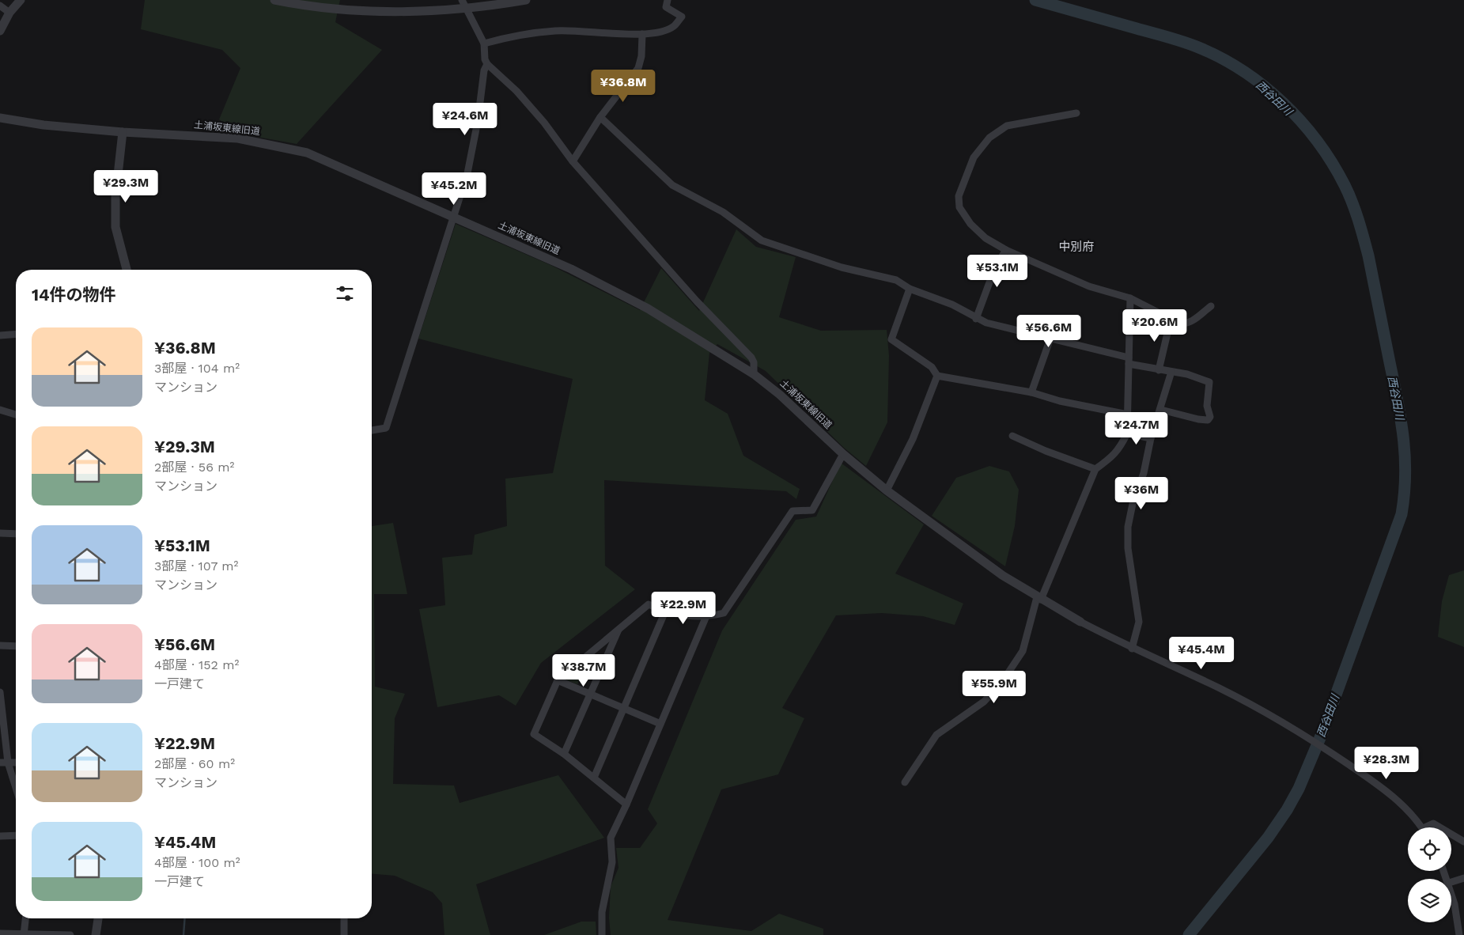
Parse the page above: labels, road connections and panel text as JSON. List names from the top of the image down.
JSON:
{
  "streets": {
    "street": ["土浦坂東線旧道"]
  },
  "districts": ["中別府"],
  "water": ["西谷田川"],
  "page": {
    "price": [
      "¥36.8M",
      "¥24.6M",
      "¥29.3M",
      "¥45.2M",
      "¥53.1M",
      "¥20.6M",
      "¥56.6M",
      "¥24.7M",
      "¥36M",
      "¥22.9M",
      "¥45.4M",
      "¥38.7M",
      "¥55.9M",
      "¥28.3M"
    ],
    "heading": "14件の物件",
    "list": [
      {
        "name": "¥36.8M",
        "note": "3部屋 · 104 m² · マンション"
      },
      {
        "name": "¥29.3M",
        "note": "2部屋 · 56 m² · マンション"
      },
      {
        "name": "¥53.1M",
        "note": "3部屋 · 107 m² · マンション"
      },
      {
        "name": "¥56.6M",
        "note": "4部屋 · 152 m² · 一戸建て"
      },
      {
        "name": "¥22.9M",
        "note": "2部屋 · 60 m² · マンション"
      },
      {
        "name": "¥45.4M",
        "note": "4部屋 · 100 m² · 一戸建て"
      }
    ]
  }
}
